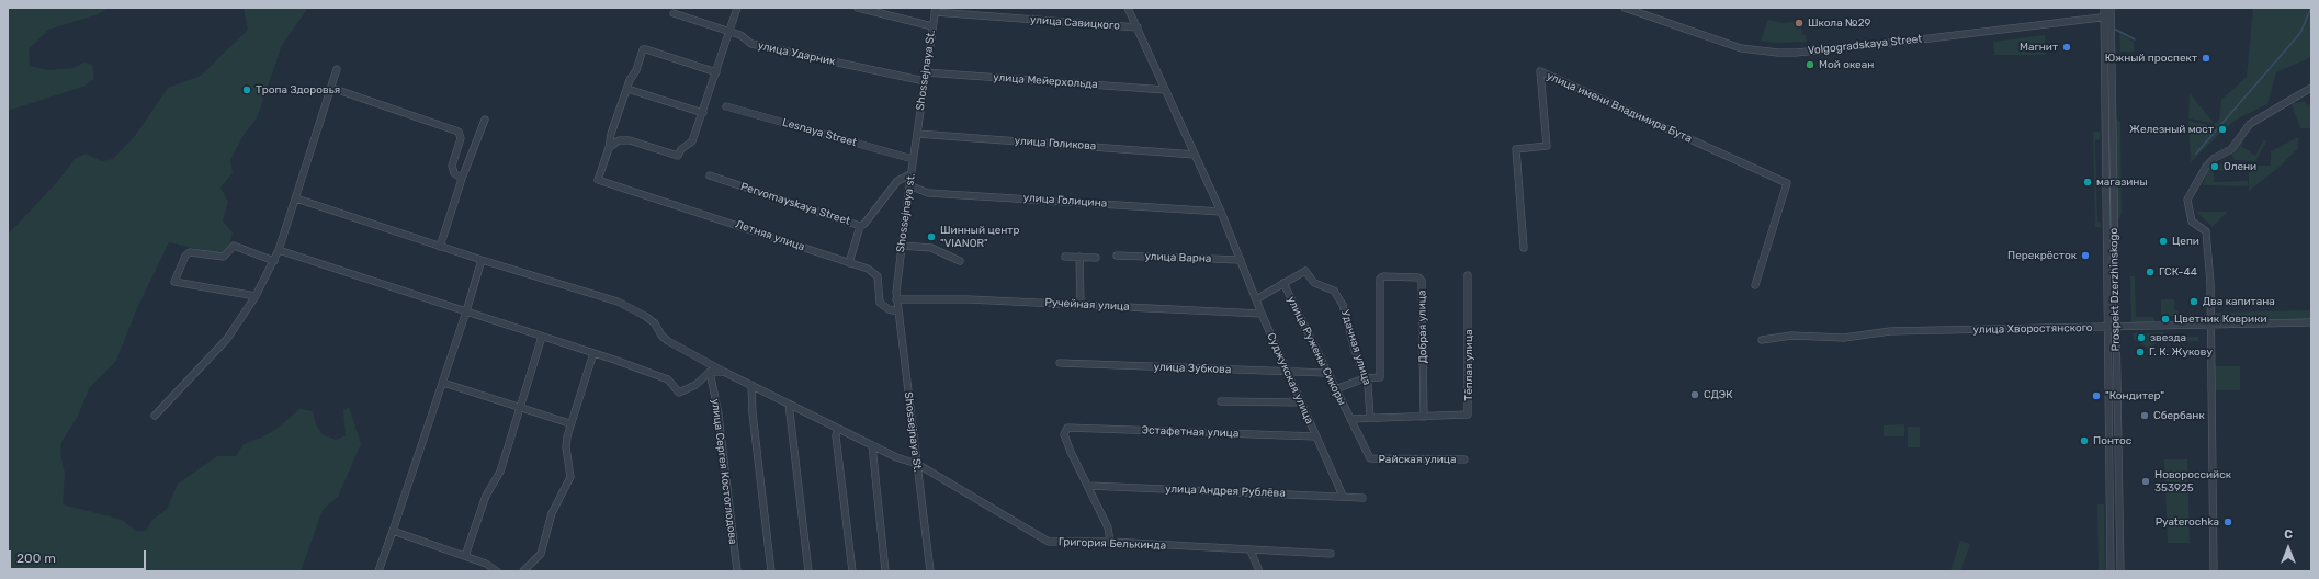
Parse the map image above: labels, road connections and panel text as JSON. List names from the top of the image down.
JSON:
{
  "streets": {
    "street": [
      "улица Савицкого",
      "Volgogradskaya Street",
      "улица Ударник",
      "Shossejnaya St.",
      "улица Мейерхольда",
      "улица имени Владимира Бута",
      "Lesnaya Street",
      "улица Голикова",
      "улица Голицина",
      "Pervomayskaya Street",
      "Shossejnaya st.",
      "Летняя улица",
      "улица Варна",
      "Prospekt Dzerzhinskogo",
      "Ручейная улица",
      "Добрая улица",
      "улица Хворостянского",
      "Удачная улица",
      "улица Ружены Сикоры",
      "Тёплая улица",
      "улица Зубкова",
      "Суджукская улица",
      "Эстафетная улица",
      "Райская улица",
      "улица Сергея Костоглодова",
      "улица Андрея Рублёва",
      "Григория Белькинда"
    ]
  },
  "crossings": [
    ["улица Савицкого", "Shossejnaya St."],
    ["Volgogradskaya Street", "Prospekt Dzerzhinskogo"],
    ["улица Ударник", "Shossejnaya St."],
    ["Shossejnaya St.", "улица Мейерхольда"],
    ["Shossejnaya St.", "улица Голикова"],
    ["Shossejnaya St.", "Shossejnaya st."],
    ["Shossejnaya St.", "Летняя улица"],
    ["Shossejnaya St.", "Ручейная улица"],
    ["Shossejnaya St.", "Григория Белькинда"],
    ["Lesnaya Street", "Shossejnaya st."],
    ["улица Голикова", "Shossejnaya st."],
    ["улица Голицина", "Shossejnaya st."],
    ["улица Голицина", "Суджукская улица"],
    ["Pervomayskaya Street", "Shossejnaya st."],
    ["Shossejnaya st.", "Ручейная улица"],
    ["улица Варна", "Суджукская улица"],
    ["Prospekt Dzerzhinskogo", "улица Хворостянского"],
    ["Ручейная улица", "Суджукская улица"],
    ["Добрая улица", "Удачная улица"],
    ["Добрая улица", "Тёплая улица"],
    ["Удачная улица", "улица Ружены Сикоры"],
    ["Удачная улица", "Тёплая улица"],
    ["улица Ружены Сикоры", "Тёплая улица"],
    ["улица Ружены Сикоры", "улица Зубкова"],
    ["улица Ружены Сикоры", "Райская улица"],
    ["улица Зубкова", "Суджукская улица"],
    ["Суджукская улица", "Эстафетная улица"],
    ["Суджукская улица", "улица Андрея Рублёва"],
    ["Эстафетная улица", "улица Андрея Рублёва"]
  ],
  "places": [
    "Школа №29",
    "Магнит",
    "Южный проспект",
    "Мой океан",
    "Тропа Здоровья",
    "Железный мост",
    "Олени",
    "магазины",
    "Шинный центр \"VIANOR\"",
    "Цепи",
    "Перекрёсток",
    "ГСК-44",
    "Два капитана",
    "Цветник Коврики",
    "звезда",
    "Г. К. Жукову",
    "СДЭК",
    "\"Кондитер\"",
    "Сбербанк",
    "Понтос",
    "Новороссийск 353925",
    "Pyaterochka"
  ],
  "scale_bar": "200 m",
  "north": "top"
}
